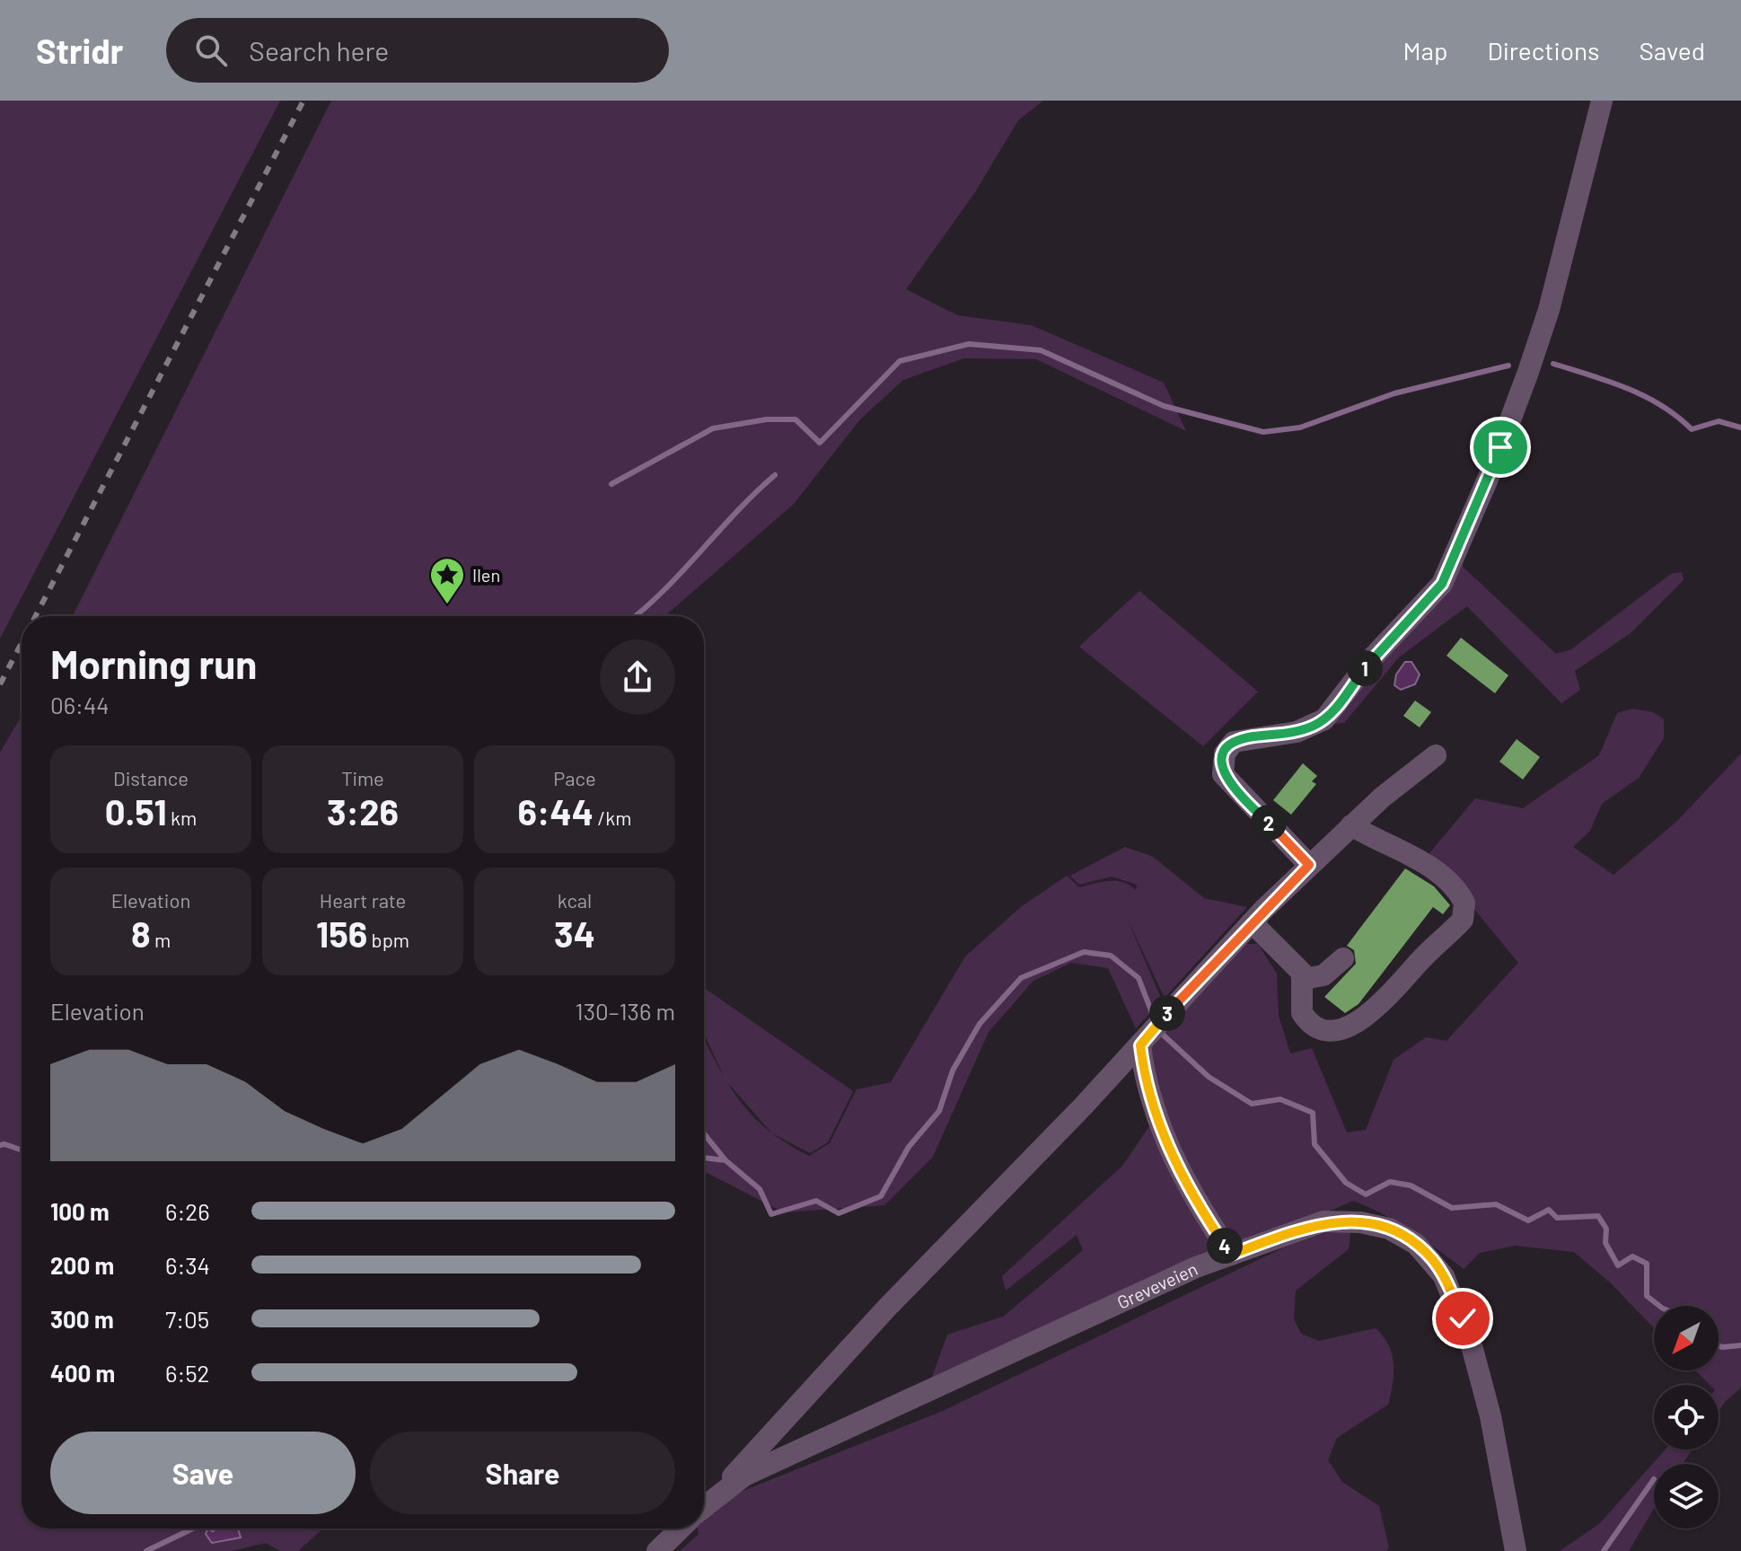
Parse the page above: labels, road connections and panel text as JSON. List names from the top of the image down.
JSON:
{
  "streets": {
    "street": ["Greveveien"]
  },
  "places": {
    "place": ["Ilen"]
  },
  "north": "bottom left",
  "page": {
    "header": "Stridr",
    "search": "Search here",
    "nav": ["Map", "Directions", "Saved"],
    "heading": ["Morning run", "06:44"],
    "pins": [
      "1",
      "2",
      "3",
      "4"
    ],
    "stats": [
      ["Distance", "0.51 km"],
      ["Time", "3:26"],
      ["Pace", "6:44 /km"],
      ["Elevation", "8 m"],
      ["Heart rate", "156 bpm"],
      ["kcal", "34"]
    ],
    "chart": ["Elevation", "130–136 m"],
    "list": [
      {
        "name": "100 m",
        "note": "6:26"
      },
      {
        "name": "200 m",
        "note": "6:34"
      },
      {
        "name": "300 m",
        "note": "7:05"
      },
      {
        "name": "400 m",
        "note": "6:52"
      }
    ],
    "buttons": ["Save", "Share"]
  }
}
